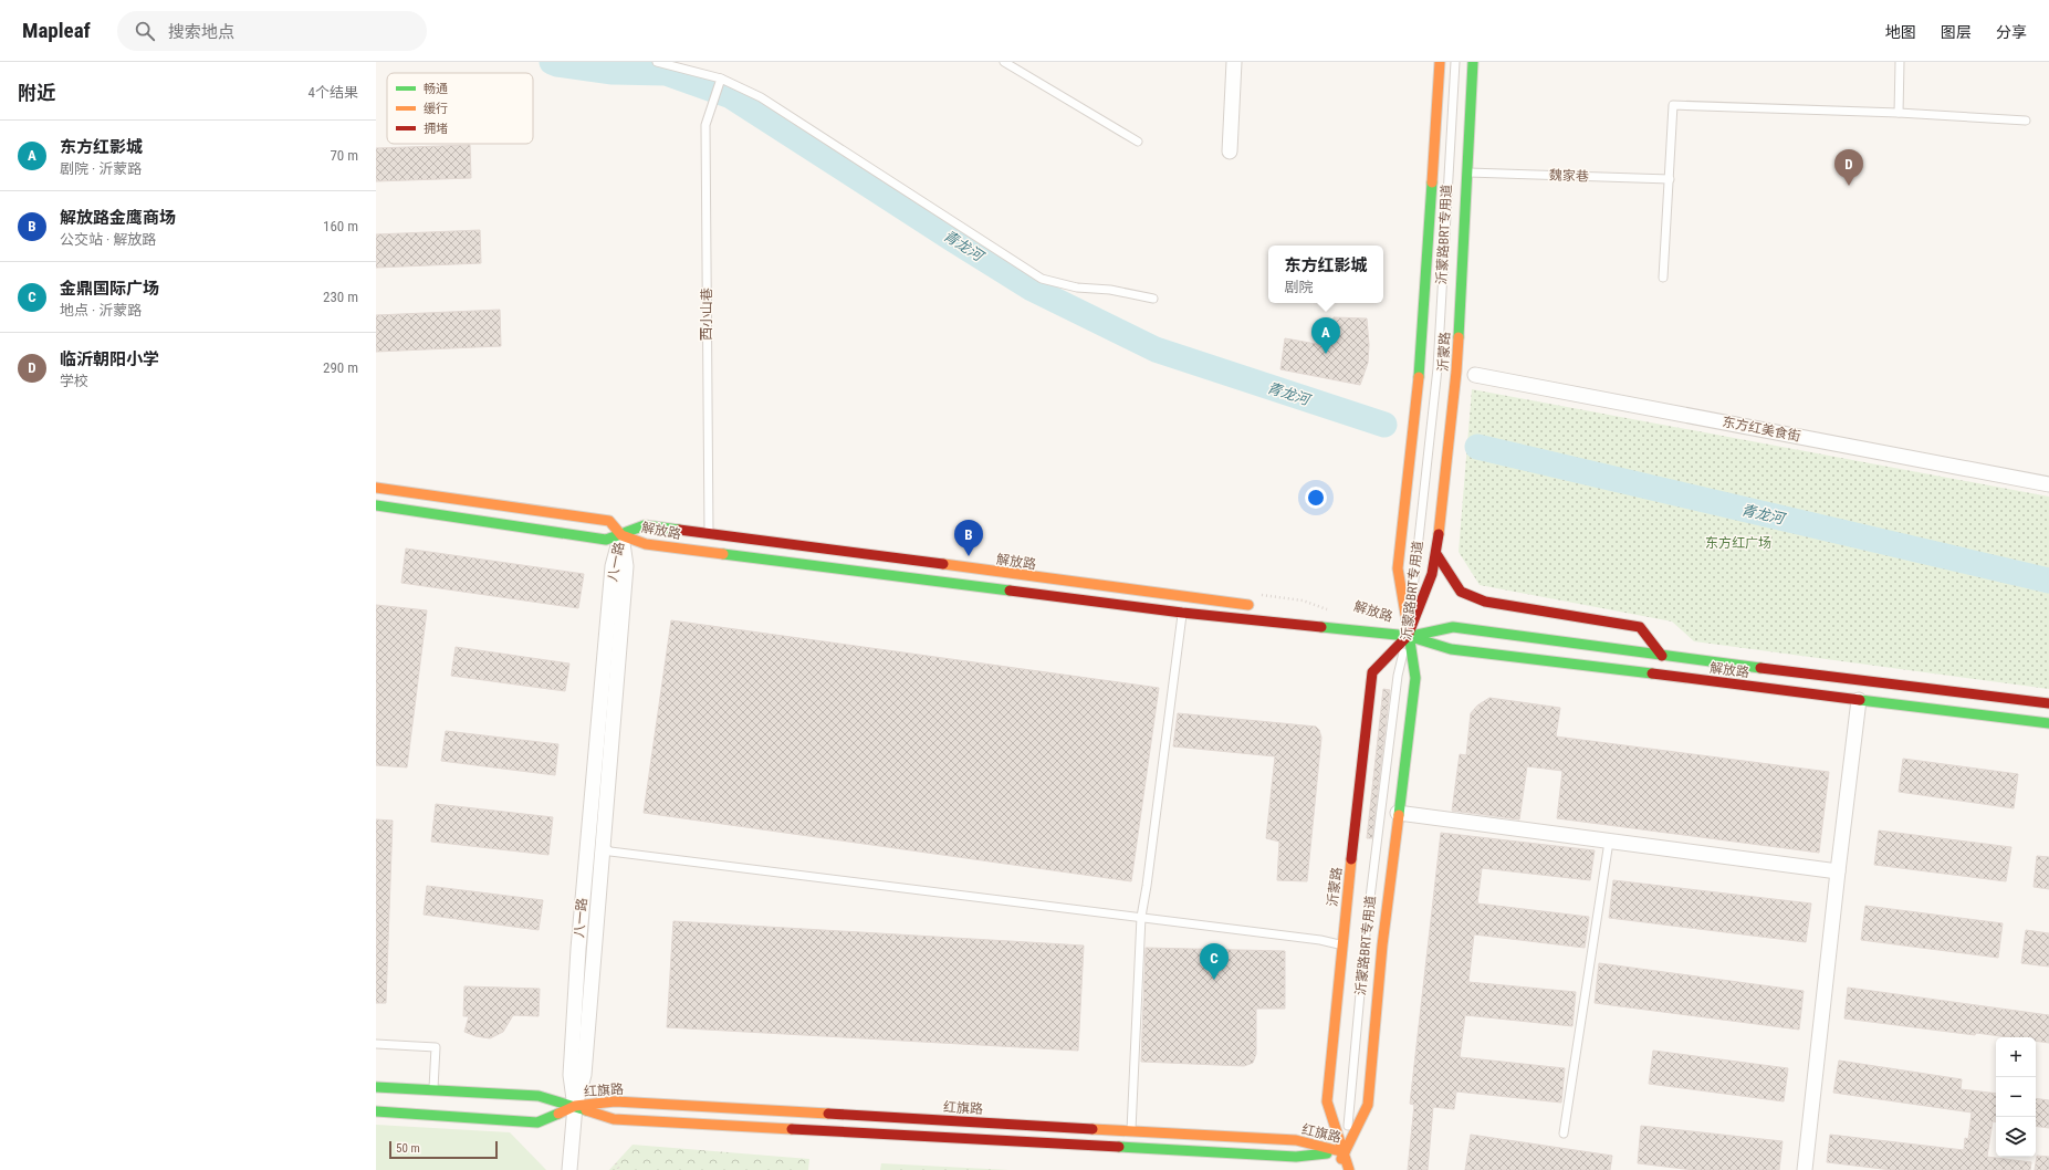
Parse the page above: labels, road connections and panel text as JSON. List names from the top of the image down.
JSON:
{
  "streets": {
    "main road": ["沂蒙路", "解放路", "红旗路"],
    "street": ["东方红美食街", "八一路"],
    "lane": ["魏家巷", "沂蒙路BRT专用道", "西小山巷"]
  },
  "crossings": [
    ["魏家巷", "沂蒙路"],
    ["沂蒙路BRT专用道", "沂蒙路"],
    ["沂蒙路BRT专用道", "解放路"],
    ["沂蒙路BRT专用道", "红旗路"],
    ["西小山巷", "解放路"],
    ["沂蒙路", "解放路"],
    ["沂蒙路", "红旗路"],
    ["解放路", "八一路"],
    ["八一路", "红旗路"]
  ],
  "water": ["青龙河"],
  "parks": ["东方红广场"],
  "legend": ["畅通", "缓行", "拥堵"],
  "scale_bar": "50 m",
  "page": {
    "header": "Mapleaf",
    "search": "搜索地点",
    "nav": ["地图", "图层", "分享"],
    "heading": ["附近", "4个结果"],
    "list": [
      {
        "mark": "A",
        "name": "东方红影城",
        "note": "剧院 · 沂蒙路",
        "value": "70 m"
      },
      {
        "mark": "B",
        "name": "解放路金鹰商场",
        "note": "公交站 · 解放路",
        "value": "160 m"
      },
      {
        "mark": "C",
        "name": "金鼎国际广场",
        "note": "地点 · 沂蒙路",
        "value": "230 m"
      },
      {
        "mark": "D",
        "name": "临沂朝阳小学",
        "note": "学校",
        "value": "290 m"
      }
    ],
    "pins": [
      "D",
      "A",
      "B",
      "C"
    ],
    "popup": ["东方红影城", "剧院"],
    "map_buttons": ["+", "−"],
    "scale": "50 m"
  }
}
